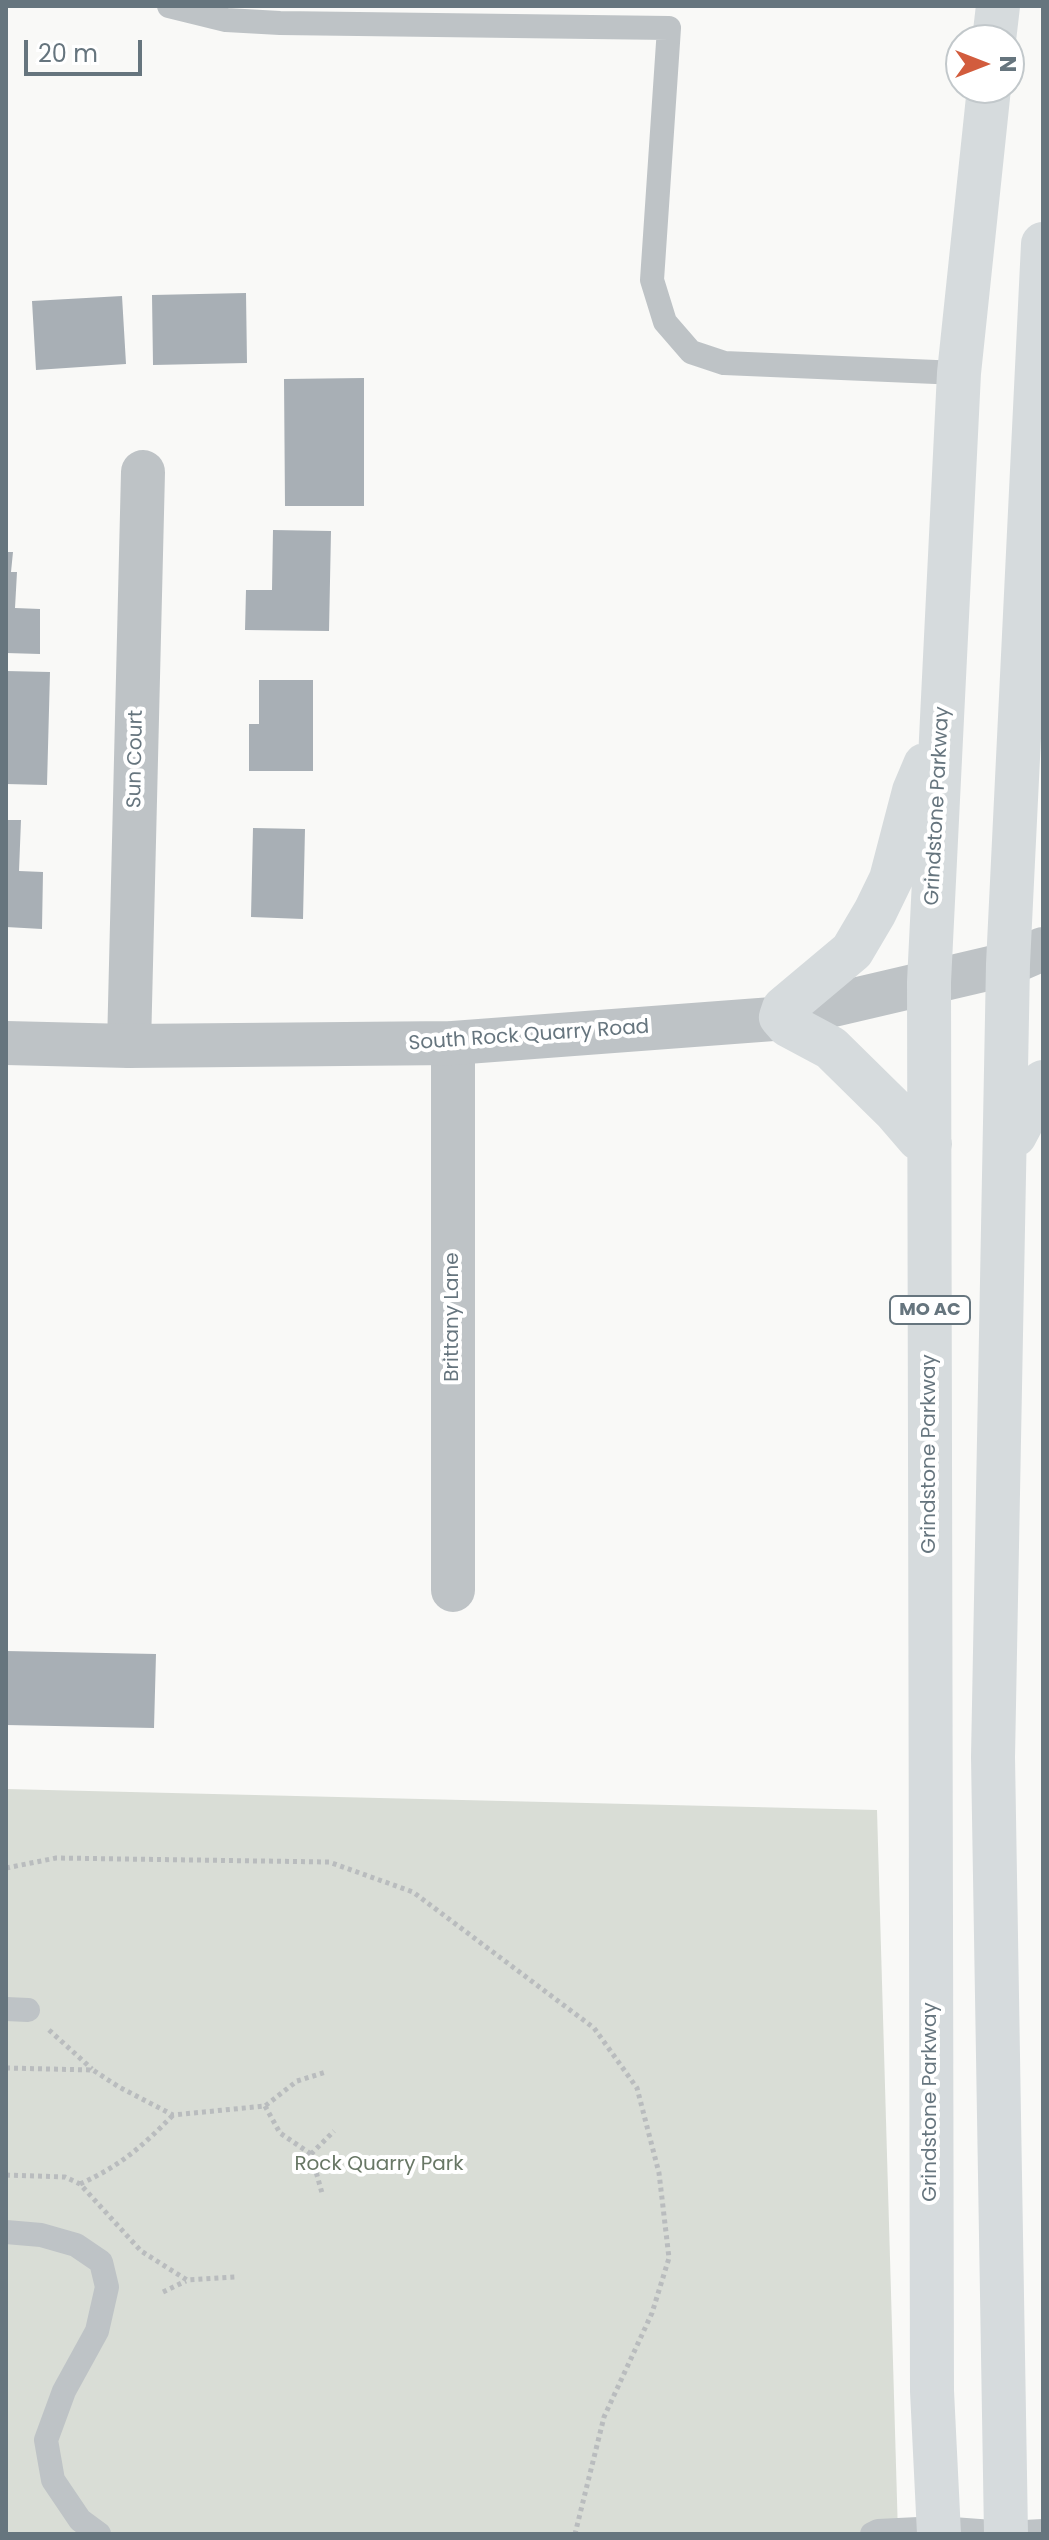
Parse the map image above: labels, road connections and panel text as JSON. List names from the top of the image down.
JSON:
{
  "streets": {
    "main road": ["Grindstone Parkway", "MO AC"],
    "street": ["Sun Court", "South Rock Quarry Road", "Brittany Lane"]
  },
  "crossings": [
    ["Sun Court", "South Rock Quarry Road"],
    ["Grindstone Parkway", "South Rock Quarry Road"],
    ["South Rock Quarry Road", "Brittany Lane"]
  ],
  "parks": ["Rock Quarry Park"],
  "scale_bar": "20 m",
  "north": "right"
}
